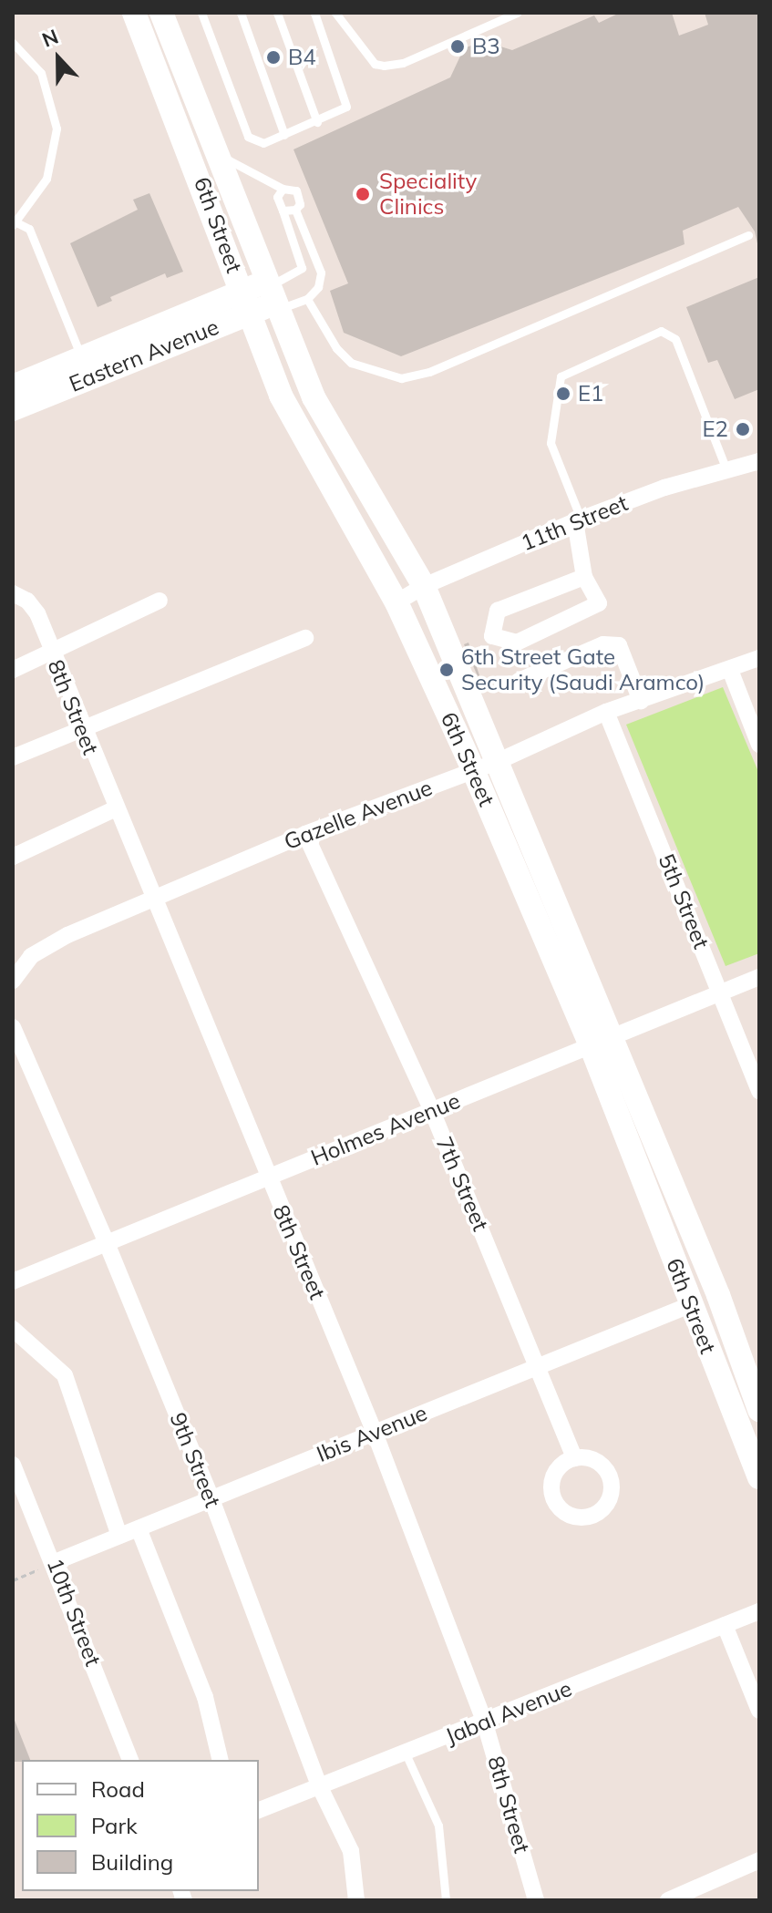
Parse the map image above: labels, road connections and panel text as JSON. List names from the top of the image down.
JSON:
{
  "streets": {
    "main road": ["6th Street", "Eastern Avenue"],
    "street": [
      "11th Street",
      "8th Street",
      "Gazelle Avenue",
      "5th Street",
      "Holmes Avenue",
      "7th Street",
      "Ibis Avenue",
      "9th Street",
      "10th Street",
      "Jabal Avenue"
    ]
  },
  "crossings": [
    ["6th Street", "Eastern Avenue"],
    ["6th Street", "11th Street"],
    ["6th Street", "Gazelle Avenue"],
    ["6th Street", "Holmes Avenue"],
    ["6th Street", "Ibis Avenue"],
    ["8th Street", "Gazelle Avenue"],
    ["8th Street", "Holmes Avenue"],
    ["8th Street", "Ibis Avenue"],
    ["8th Street", "Jabal Avenue"],
    ["Gazelle Avenue", "5th Street"],
    ["Gazelle Avenue", "7th Street"],
    ["5th Street", "Holmes Avenue"],
    ["Holmes Avenue", "7th Street"],
    ["Holmes Avenue", "9th Street"],
    ["7th Street", "Ibis Avenue"],
    ["Ibis Avenue", "9th Street"],
    ["Ibis Avenue", "10th Street"],
    ["9th Street", "Jabal Avenue"]
  ],
  "places": [
    "B3",
    "B4",
    "Speciality Clinics",
    "E1",
    "E2",
    "6th Street Gate Security (Saudi Aramco)"
  ],
  "legend": ["Road", "Park", "Building"],
  "north": "top"
}
